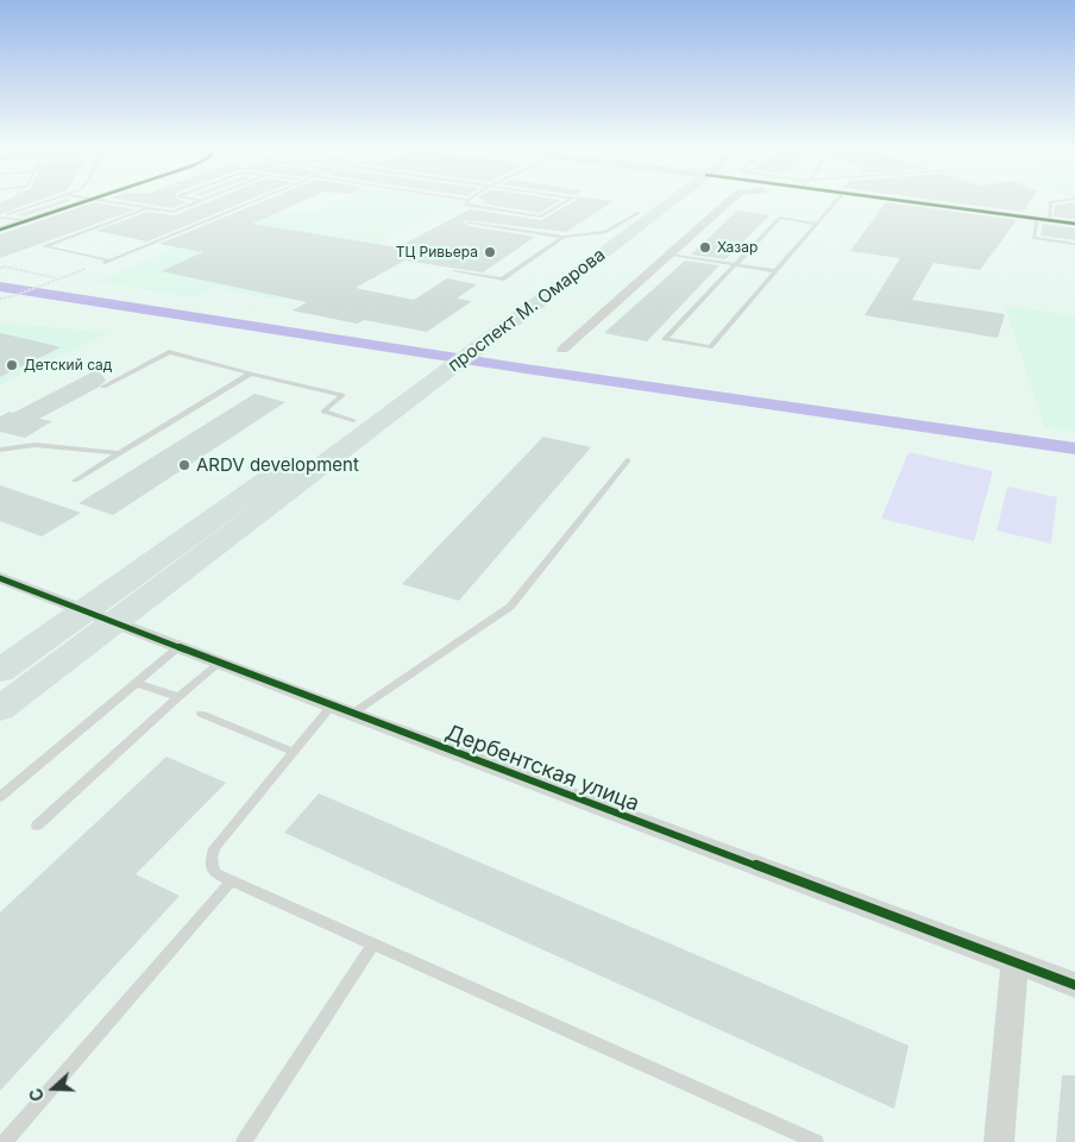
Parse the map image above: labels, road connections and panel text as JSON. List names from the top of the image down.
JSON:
{
  "streets": {
    "main road": ["проспект М. Омарова"],
    "street": ["Дербентская улица"]
  },
  "crossings": [
    ["проспект М. Омарова", "Дербентская улица"]
  ],
  "places": [
    "Хазар",
    "ТЦ Ривьера",
    "Детский сад",
    "ARDV development"
  ],
  "north": "left"
}
